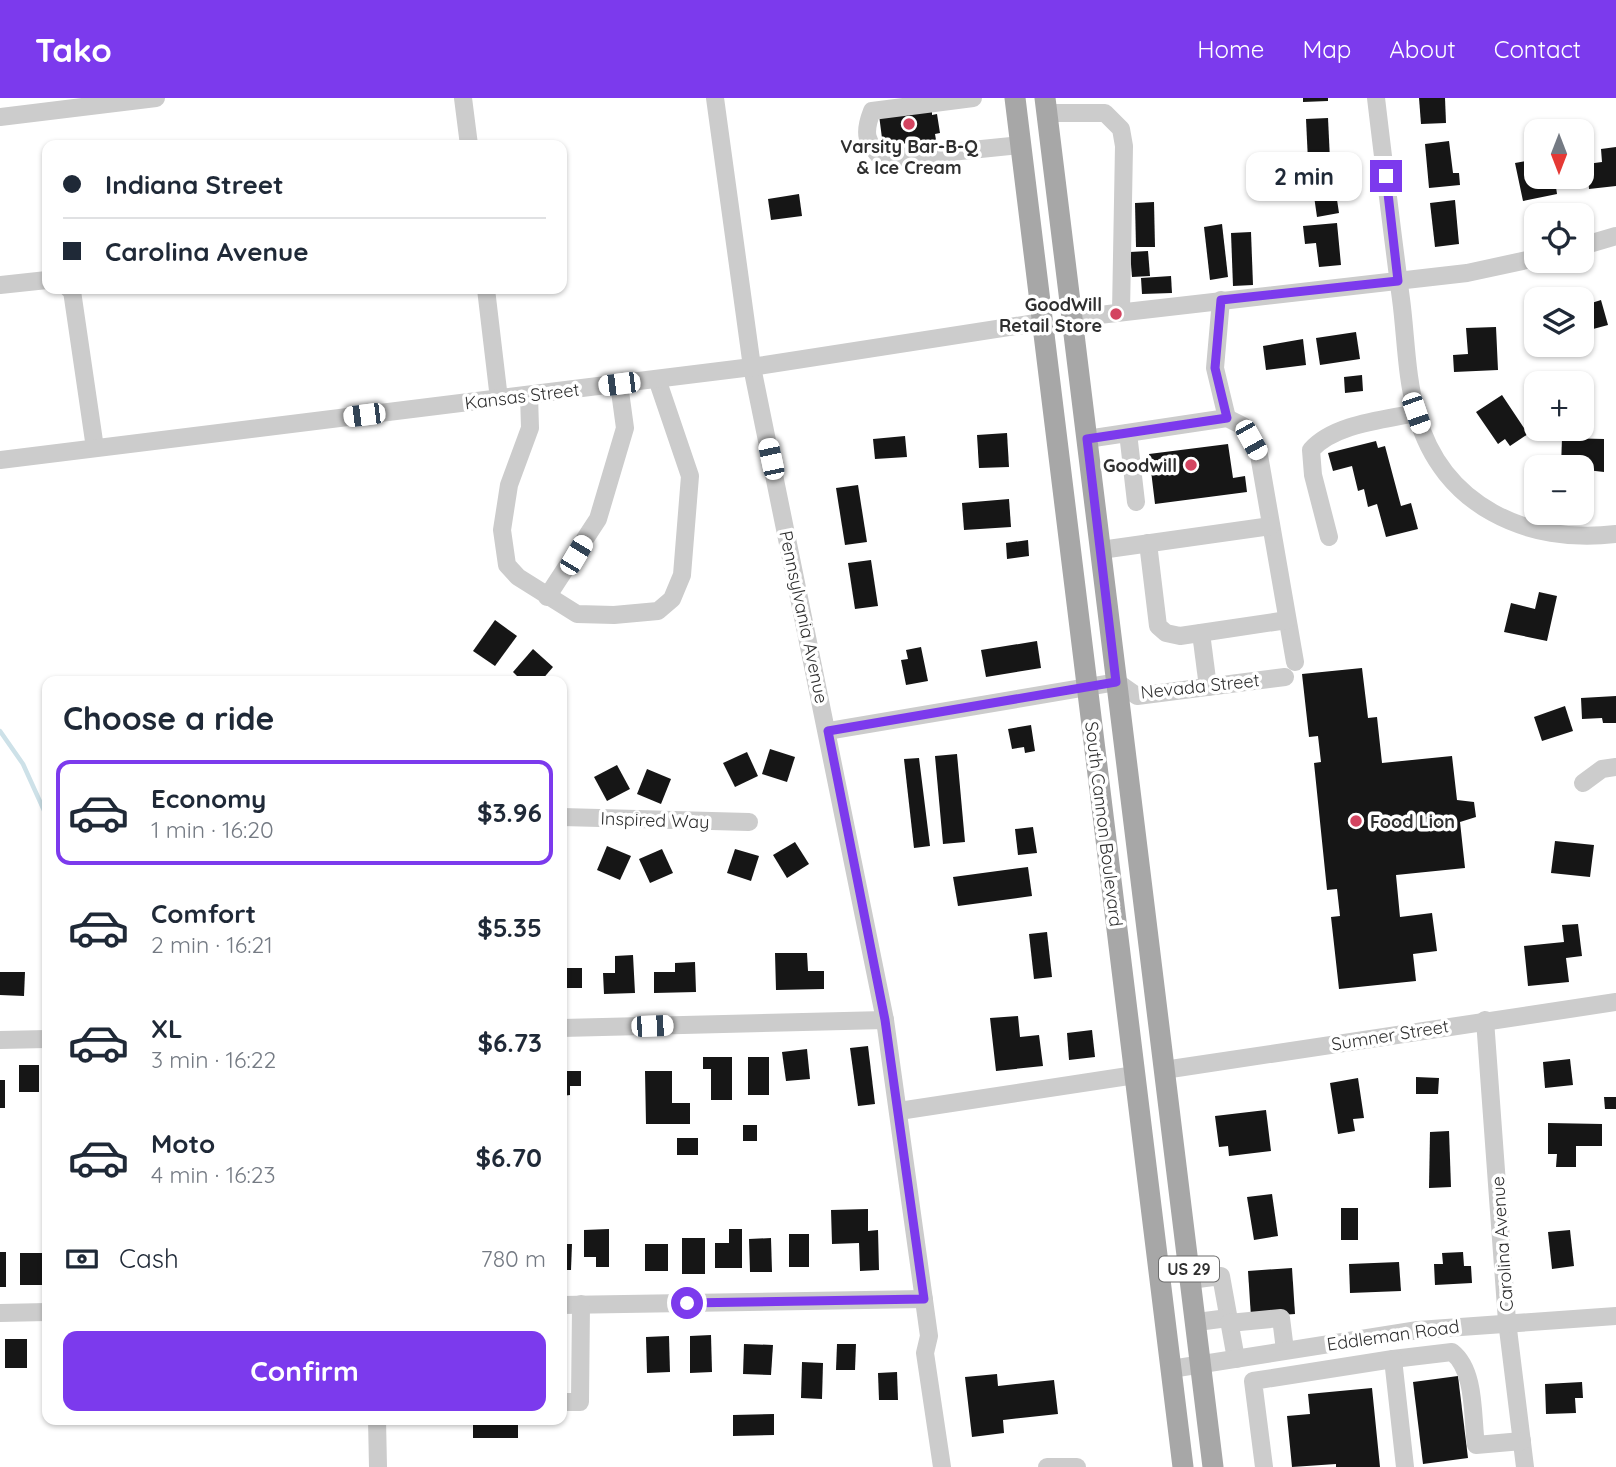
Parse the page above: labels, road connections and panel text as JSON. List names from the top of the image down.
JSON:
{
  "streets": {
    "main road": ["South Cannon Boulevard", "US 29"],
    "street": [
      "Kansas Street",
      "Pennsylvania Avenue",
      "Nevada Street",
      "Inspired Way",
      "Sumner Street",
      "Carolina Avenue",
      "Eddleman Road"
    ]
  },
  "crossings": [
    ["Kansas Street", "Pennsylvania Avenue"],
    ["Kansas Street", "South Cannon Boulevard"],
    ["Pennsylvania Avenue", "Nevada Street"],
    ["Nevada Street", "South Cannon Boulevard"],
    ["South Cannon Boulevard", "Sumner Street"],
    ["South Cannon Boulevard", "Eddleman Road"],
    ["Sumner Street", "Carolina Avenue"],
    ["Carolina Avenue", "Eddleman Road"]
  ],
  "places": [
    "Varsity Bar-B-Q & Ice Cream",
    "GoodWill Retail Store",
    "Goodwill",
    "Food Lion"
  ],
  "north": "bottom",
  "page": {
    "header": "Tako",
    "nav": [
      "Home",
      "Map",
      "About",
      "Contact"
    ],
    "map_buttons": ["+", "−"],
    "banner": ["Indiana Street", "Carolina Avenue"],
    "bubble": "2 min",
    "heading": "Choose a ride",
    "list": [
      {
        "name": "Economy",
        "note": "1 min · 16:20",
        "value": "$3.96"
      },
      {
        "name": "Comfort",
        "note": "2 min · 16:21",
        "value": "$5.35"
      },
      {
        "name": "XL",
        "note": "3 min · 16:22",
        "value": "$6.73"
      },
      {
        "name": "Moto",
        "note": "4 min · 16:23",
        "value": "$6.70"
      }
    ],
    "pay": ["Cash", "780 m"],
    "buttons": "Confirm"
  }
}
